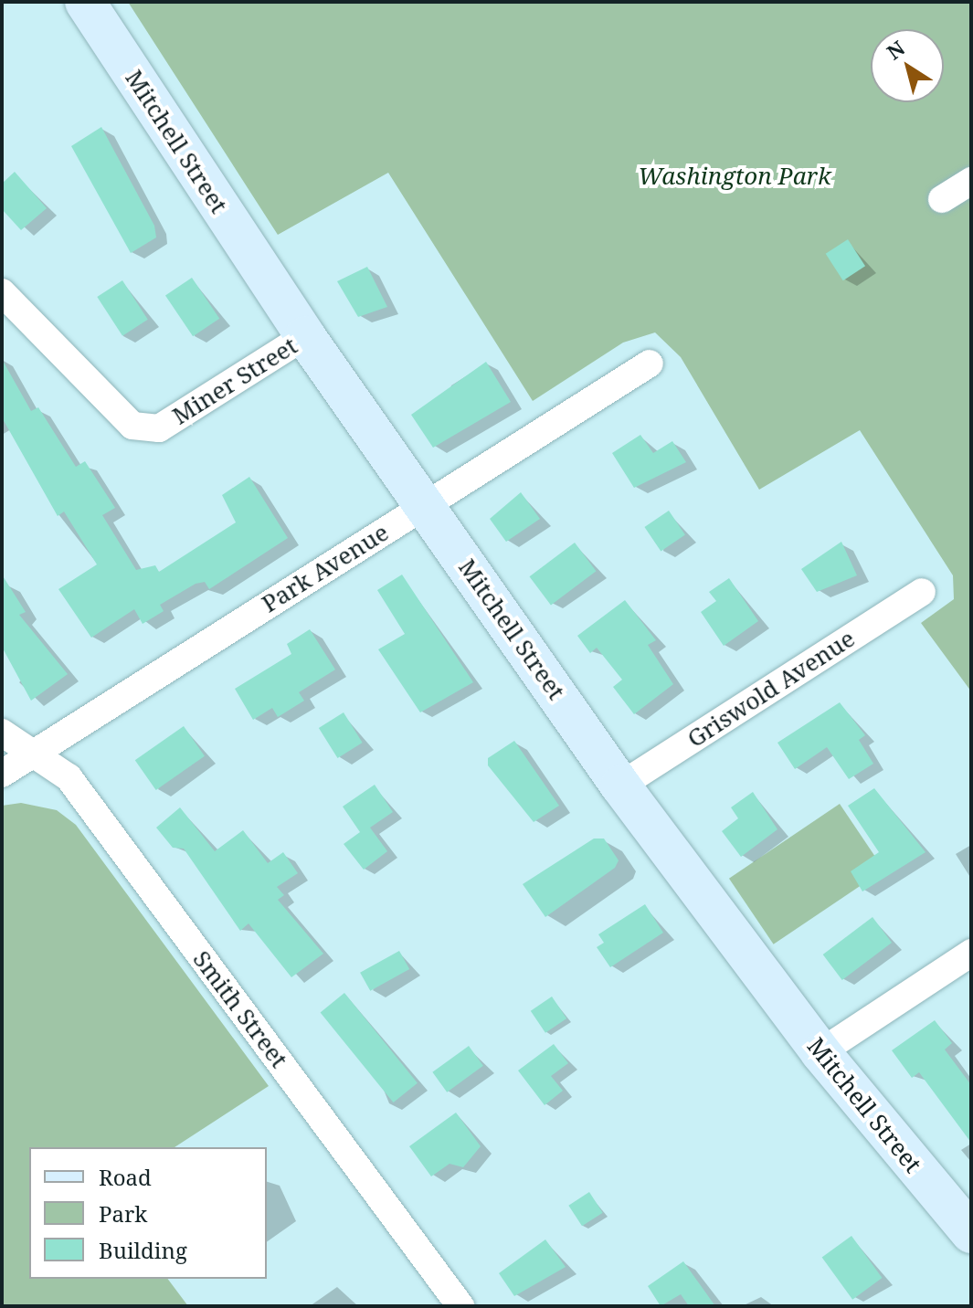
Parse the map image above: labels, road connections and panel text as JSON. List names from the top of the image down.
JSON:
{
  "streets": {
    "main road": ["Mitchell Street"],
    "street": [
      "Miner Street",
      "Park Avenue",
      "Griswold Avenue",
      "Smith Street"
    ]
  },
  "crossings": [
    ["Mitchell Street", "Miner Street"],
    ["Mitchell Street", "Park Avenue"],
    ["Mitchell Street", "Griswold Avenue"],
    ["Park Avenue", "Smith Street"]
  ],
  "parks": ["Washington Park"],
  "legend": ["Road", "Park", "Building"],
  "north": "top left"
}
